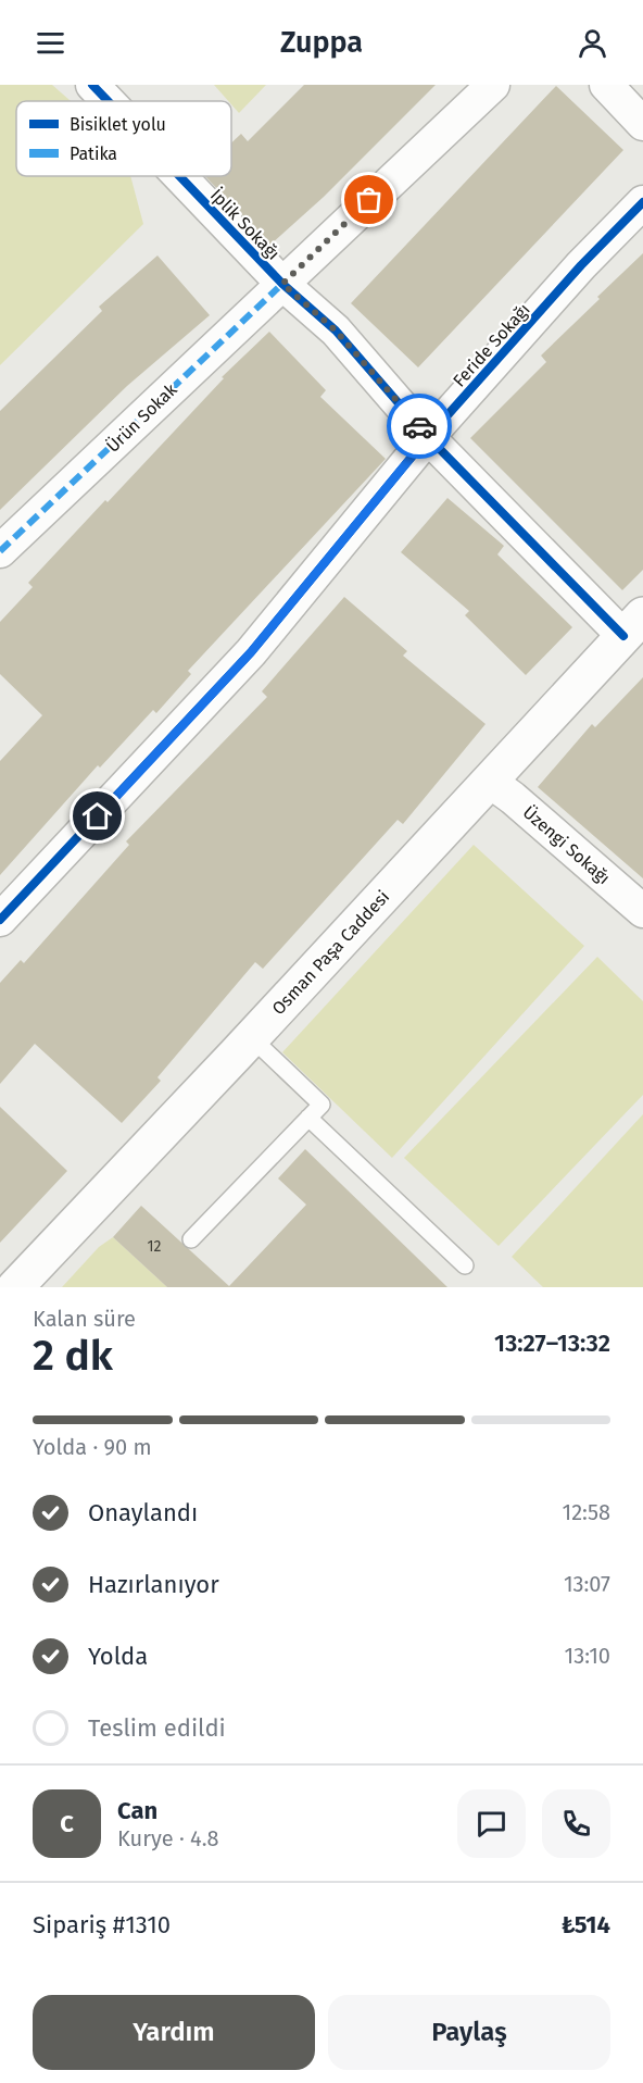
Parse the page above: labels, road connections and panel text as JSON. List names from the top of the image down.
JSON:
{
  "streets": {
    "main road": ["Osman Paşa Caddesi"],
    "street": [
      "İplik Sokağı",
      "Feride Sokağı",
      "Ürün Sokak",
      "Üzengi Sokağı"
    ]
  },
  "crossings": [
    ["İplik Sokağı", "Feride Sokağı"],
    ["İplik Sokağı", "Ürün Sokak"],
    ["İplik Sokağı", "Osman Paşa Caddesi"],
    ["Üzengi Sokağı", "Osman Paşa Caddesi"]
  ],
  "house_numbers": ["12"],
  "legend": ["Bisiklet yolu", "Patika"],
  "page": {
    "header": "Zuppa",
    "heading": ["2 dk", "Kalan süre", "13:27–13:32"],
    "panel": [
      "Can",
      "Kurye · 4.8",
      "Sipariş #1310",
      "₺514"
    ],
    "bar": "Yolda · 90 m",
    "list": [
      ["Onaylandı", "12:58"],
      ["Hazırlanıyor", "13:07"],
      ["Yolda", "13:10"],
      "Teslim edildi"
    ],
    "round": "C",
    "buttons": ["Yardım", "Paylaş"]
  }
}
